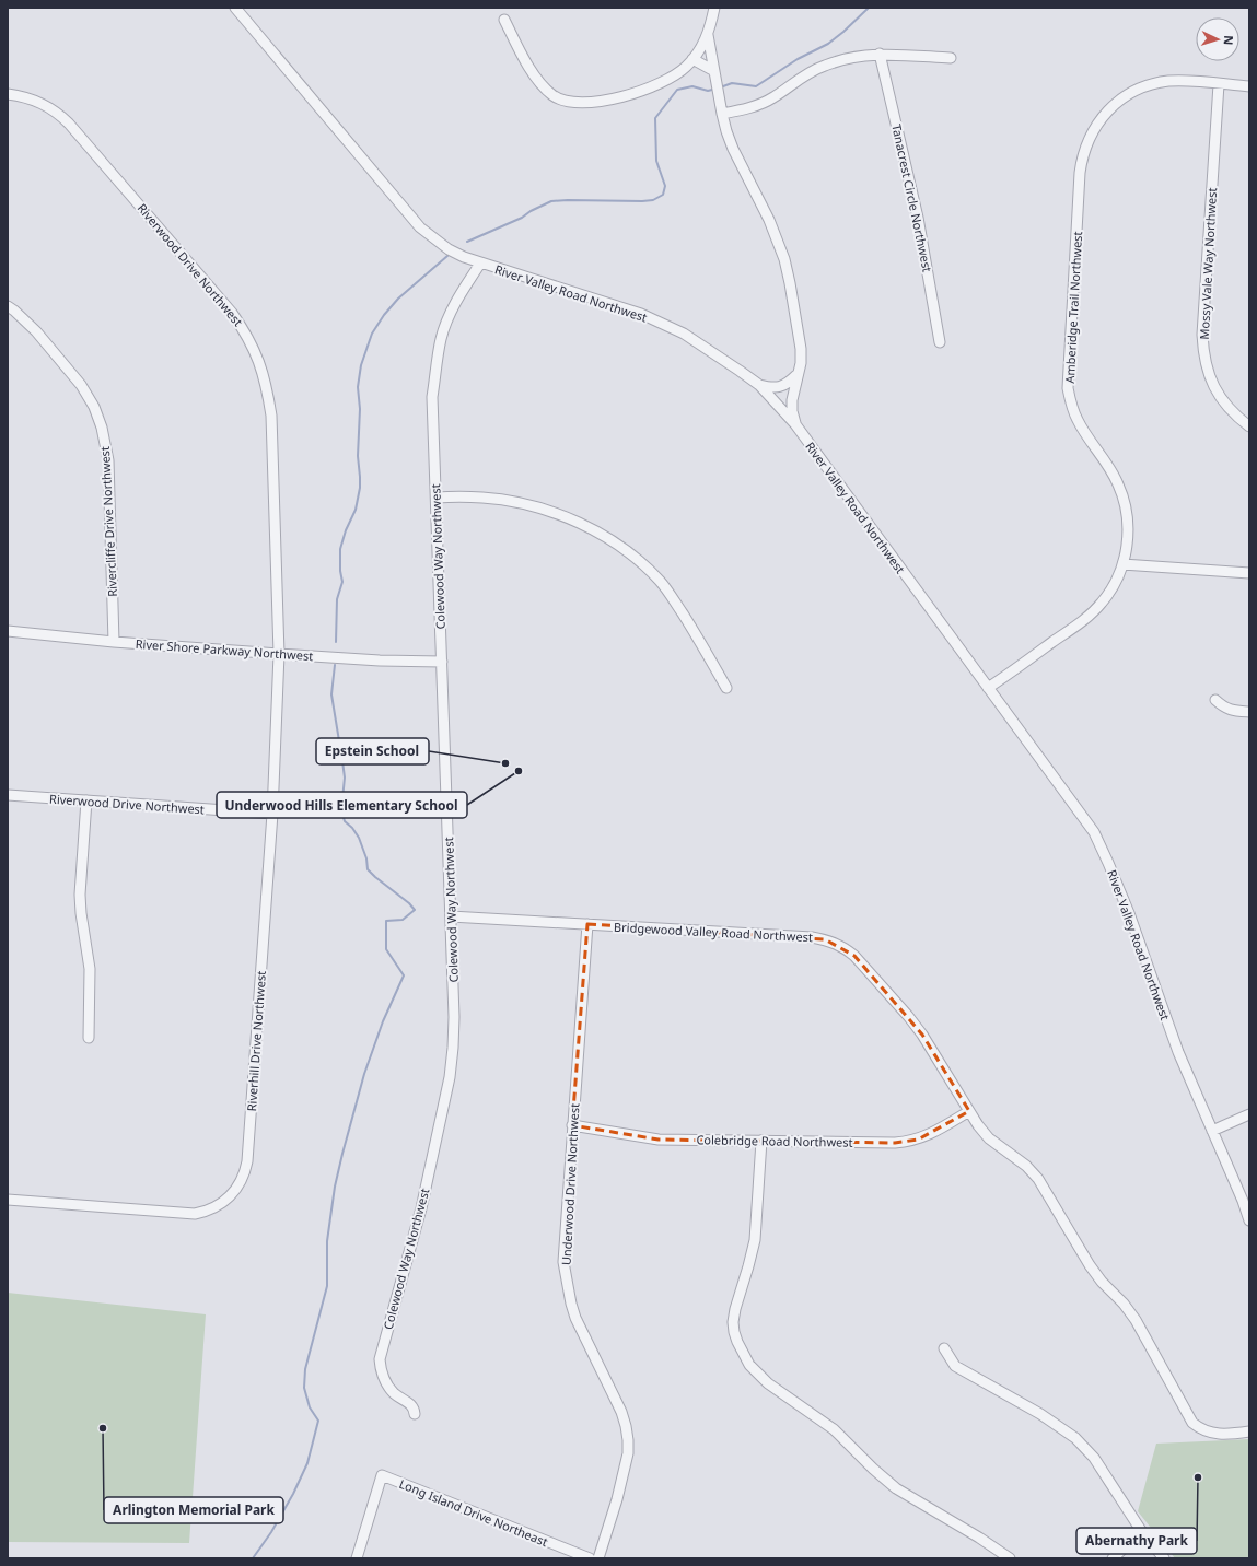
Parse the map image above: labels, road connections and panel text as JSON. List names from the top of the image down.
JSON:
{
  "streets": {
    "street": [
      "Tanacrest Circle Northwest",
      "Mossy Vale Way Northwest",
      "Riverwood Drive Northwest",
      "River Valley Road Northwest",
      "Amberidge Trail Northwest",
      "Rivercliffe Drive Northwest",
      "Colewood Way Northwest",
      "River Shore Parkway Northwest",
      "Bridgewood Valley Road Northwest",
      "Riverhill Drive Northwest",
      "Colebridge Road Northwest",
      "Underwood Drive Northwest",
      "Long Island Drive Northeast"
    ]
  },
  "crossings": [
    ["Mossy Vale Way Northwest", "Amberidge Trail Northwest"],
    ["Riverwood Drive Northwest", "River Shore Parkway Northwest"],
    ["Riverwood Drive Northwest", "Riverhill Drive Northwest"],
    ["River Valley Road Northwest", "Amberidge Trail Northwest"],
    ["River Valley Road Northwest", "Colewood Way Northwest"],
    ["Rivercliffe Drive Northwest", "River Shore Parkway Northwest"],
    ["Colewood Way Northwest", "River Shore Parkway Northwest"],
    ["Colewood Way Northwest", "Bridgewood Valley Road Northwest"],
    ["River Shore Parkway Northwest", "Riverhill Drive Northwest"],
    ["Bridgewood Valley Road Northwest", "Colebridge Road Northwest"],
    ["Bridgewood Valley Road Northwest", "Underwood Drive Northwest"],
    ["Colebridge Road Northwest", "Underwood Drive Northwest"]
  ],
  "places": [
    "Epstein School",
    "Underwood Hills Elementary School",
    "Arlington Memorial Park",
    "Abernathy Park"
  ],
  "north": "right"
}
